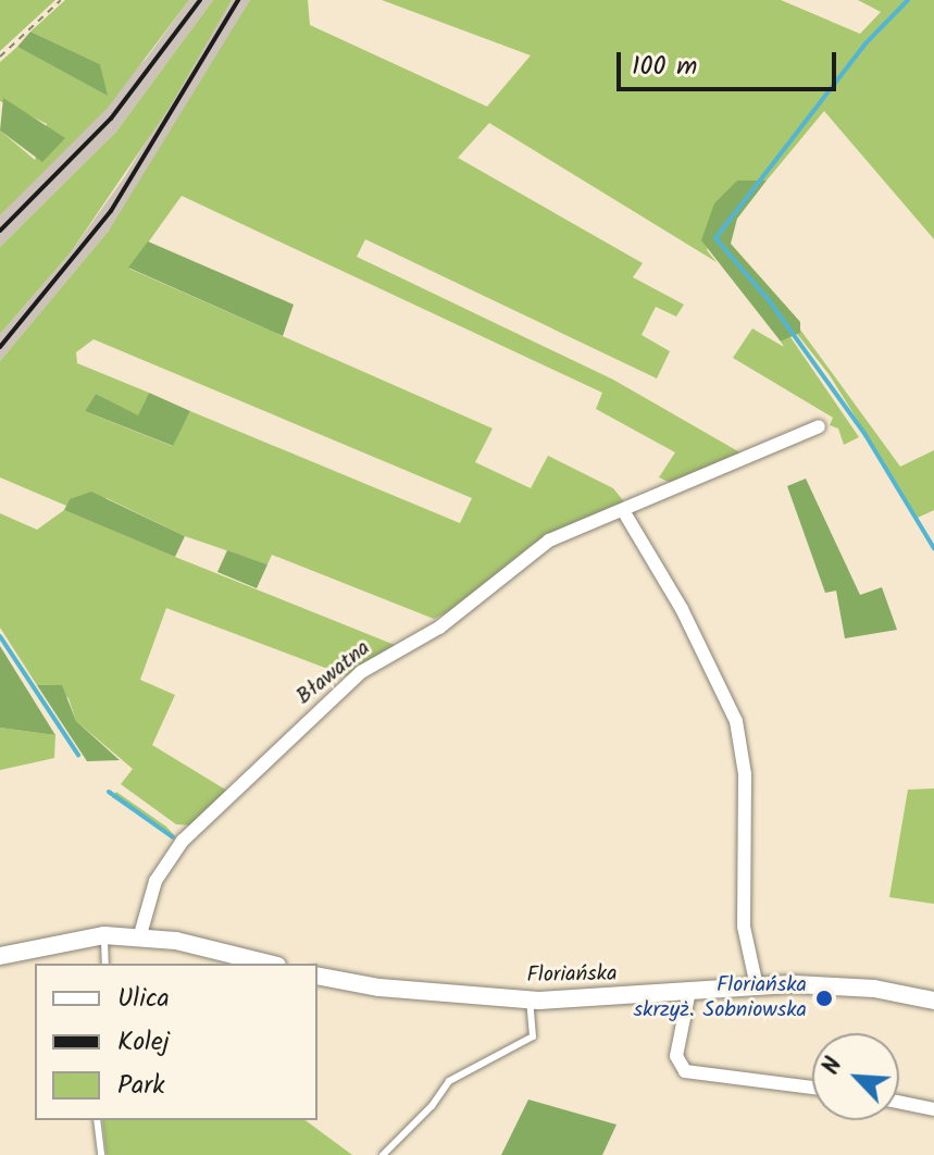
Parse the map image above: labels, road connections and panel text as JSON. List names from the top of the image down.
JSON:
{
  "streets": {
    "street": ["Bławatna", "Floriańska"]
  },
  "places": ["Floriańska skrzyż. Sobniowska"],
  "legend": ["Ulica", "Kolej", "Park"],
  "scale_bar": "100 m",
  "north": "top left"
}
